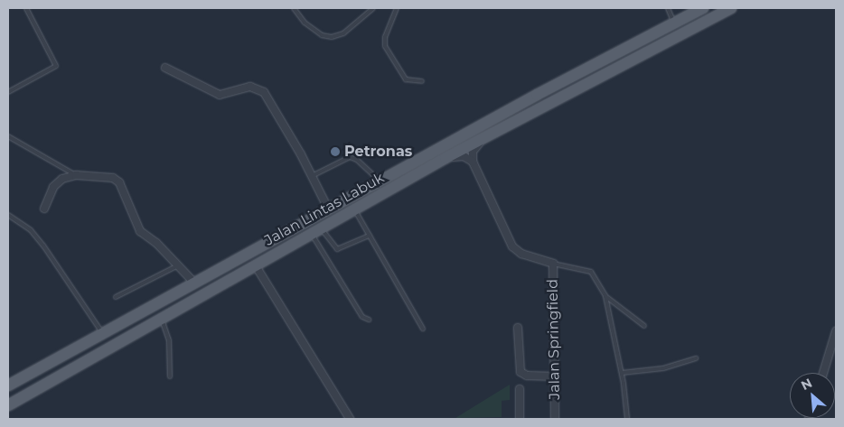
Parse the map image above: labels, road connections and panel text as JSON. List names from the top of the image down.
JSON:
{
  "streets": {
    "main road": ["Jalan Lintas Labuk"],
    "street": ["Jalan Springfield"]
  },
  "places": ["Petronas"],
  "north": "top left"
}
